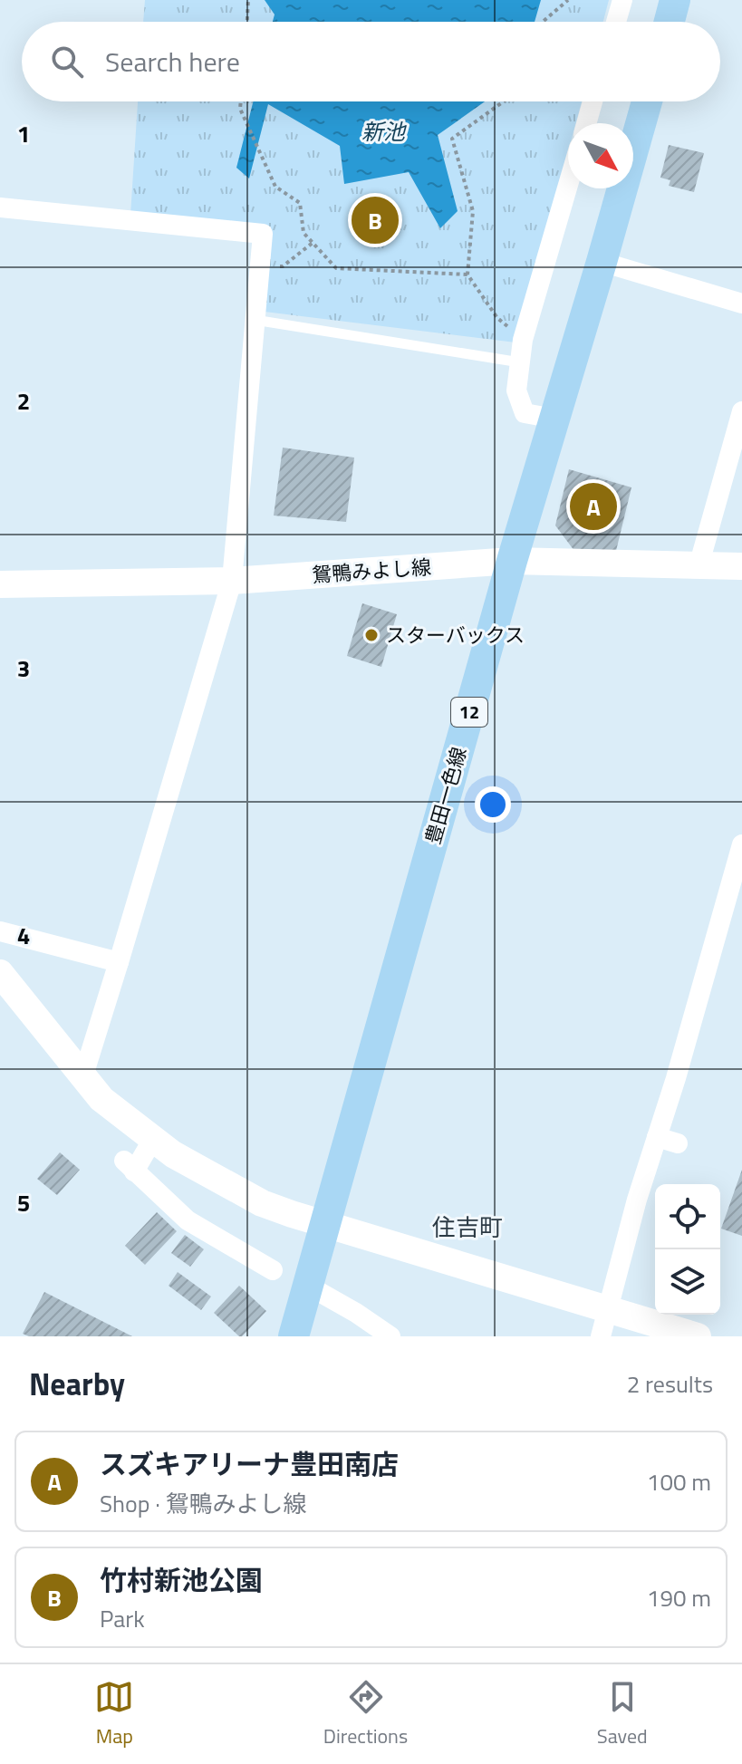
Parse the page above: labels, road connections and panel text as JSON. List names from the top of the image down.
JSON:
{
  "streets": {
    "main road": ["12", "豊田一色線"],
    "street": ["鴛鴨みよし線"]
  },
  "crossings": [
    ["鴛鴨みよし線", "豊田一色線"]
  ],
  "districts": ["住吉町"],
  "water": ["新池"],
  "places": ["スターバックス"],
  "north": "bottom right",
  "page": {
    "search": "Search here",
    "pins": ["B", "A"],
    "heading": ["Nearby", "2 results"],
    "list": [
      {
        "mark": "A",
        "name": "スズキアリーナ豊田南店",
        "note": "Shop · 鴛鴨みよし線",
        "value": "100 m"
      },
      {
        "mark": "B",
        "name": "竹村新池公園",
        "note": "Park",
        "value": "190 m"
      }
    ],
    "nav": ["Map", "Directions", "Saved"]
  },
  "grid": {
    "rows": [
      "1",
      "2",
      "3",
      "4",
      "5"
    ]
  }
}
